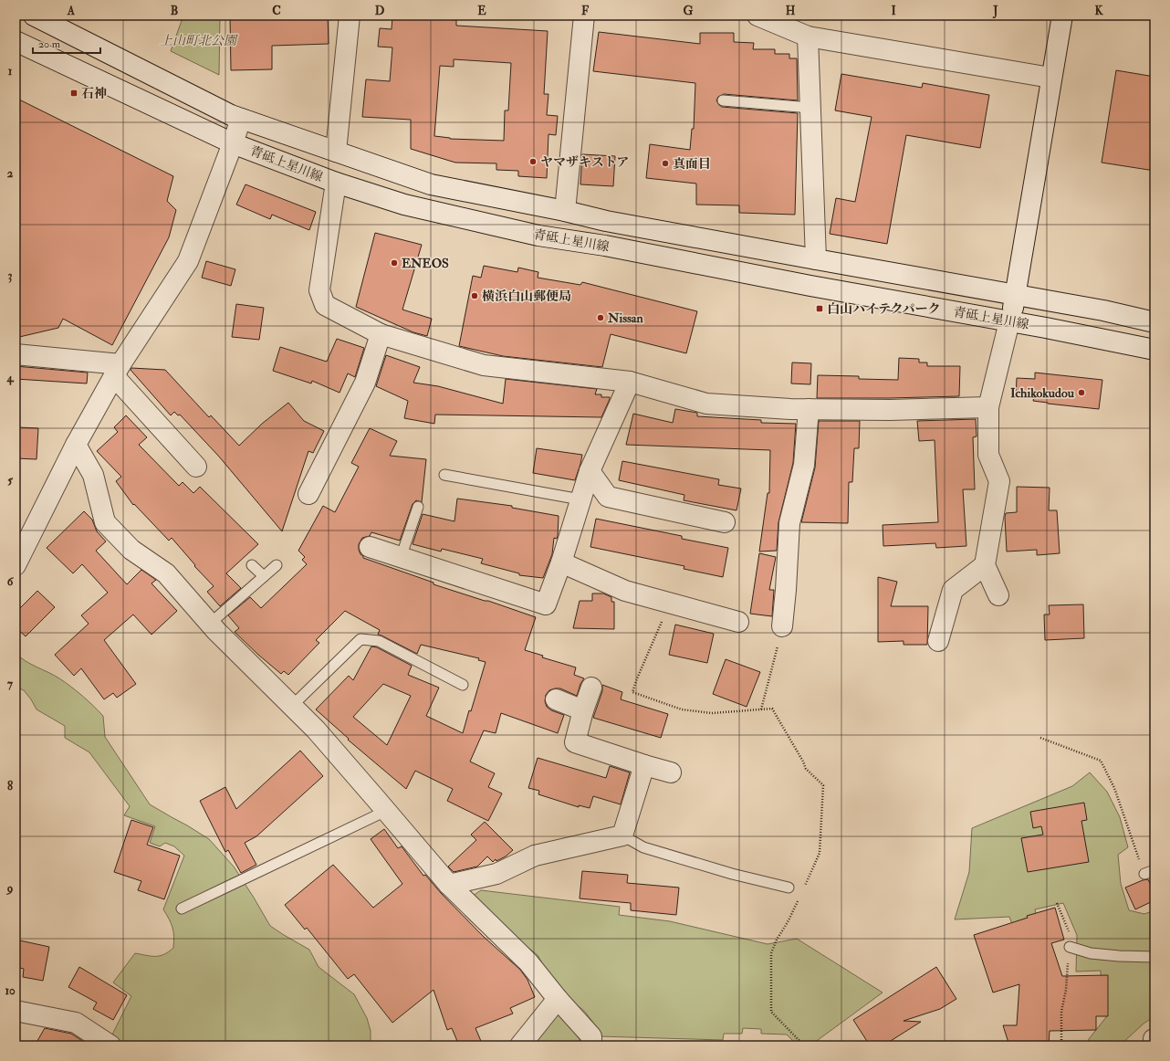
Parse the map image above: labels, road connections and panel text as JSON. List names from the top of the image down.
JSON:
{
  "streets": {
    "street": ["青砥上星川線"]
  },
  "parks": ["上山町北公園"],
  "places": {
    "transit": ["石神", "白山ハイテクパーク"],
    "other": [
      "ヤマザキストア",
      "真面目",
      "ENEOS",
      "横浜白山郵便局",
      "Nissan",
      "Ichikokudou"
    ]
  },
  "scale_bar": "20 m",
  "grid": {
    "columns": [
      "A",
      "B",
      "C",
      "D",
      "E",
      "F",
      "G",
      "H",
      "I",
      "J",
      "K"
    ],
    "rows": [
      "1",
      "2",
      "3",
      "4",
      "5",
      "6",
      "7",
      "8",
      "9",
      "10"
    ]
  }
}
